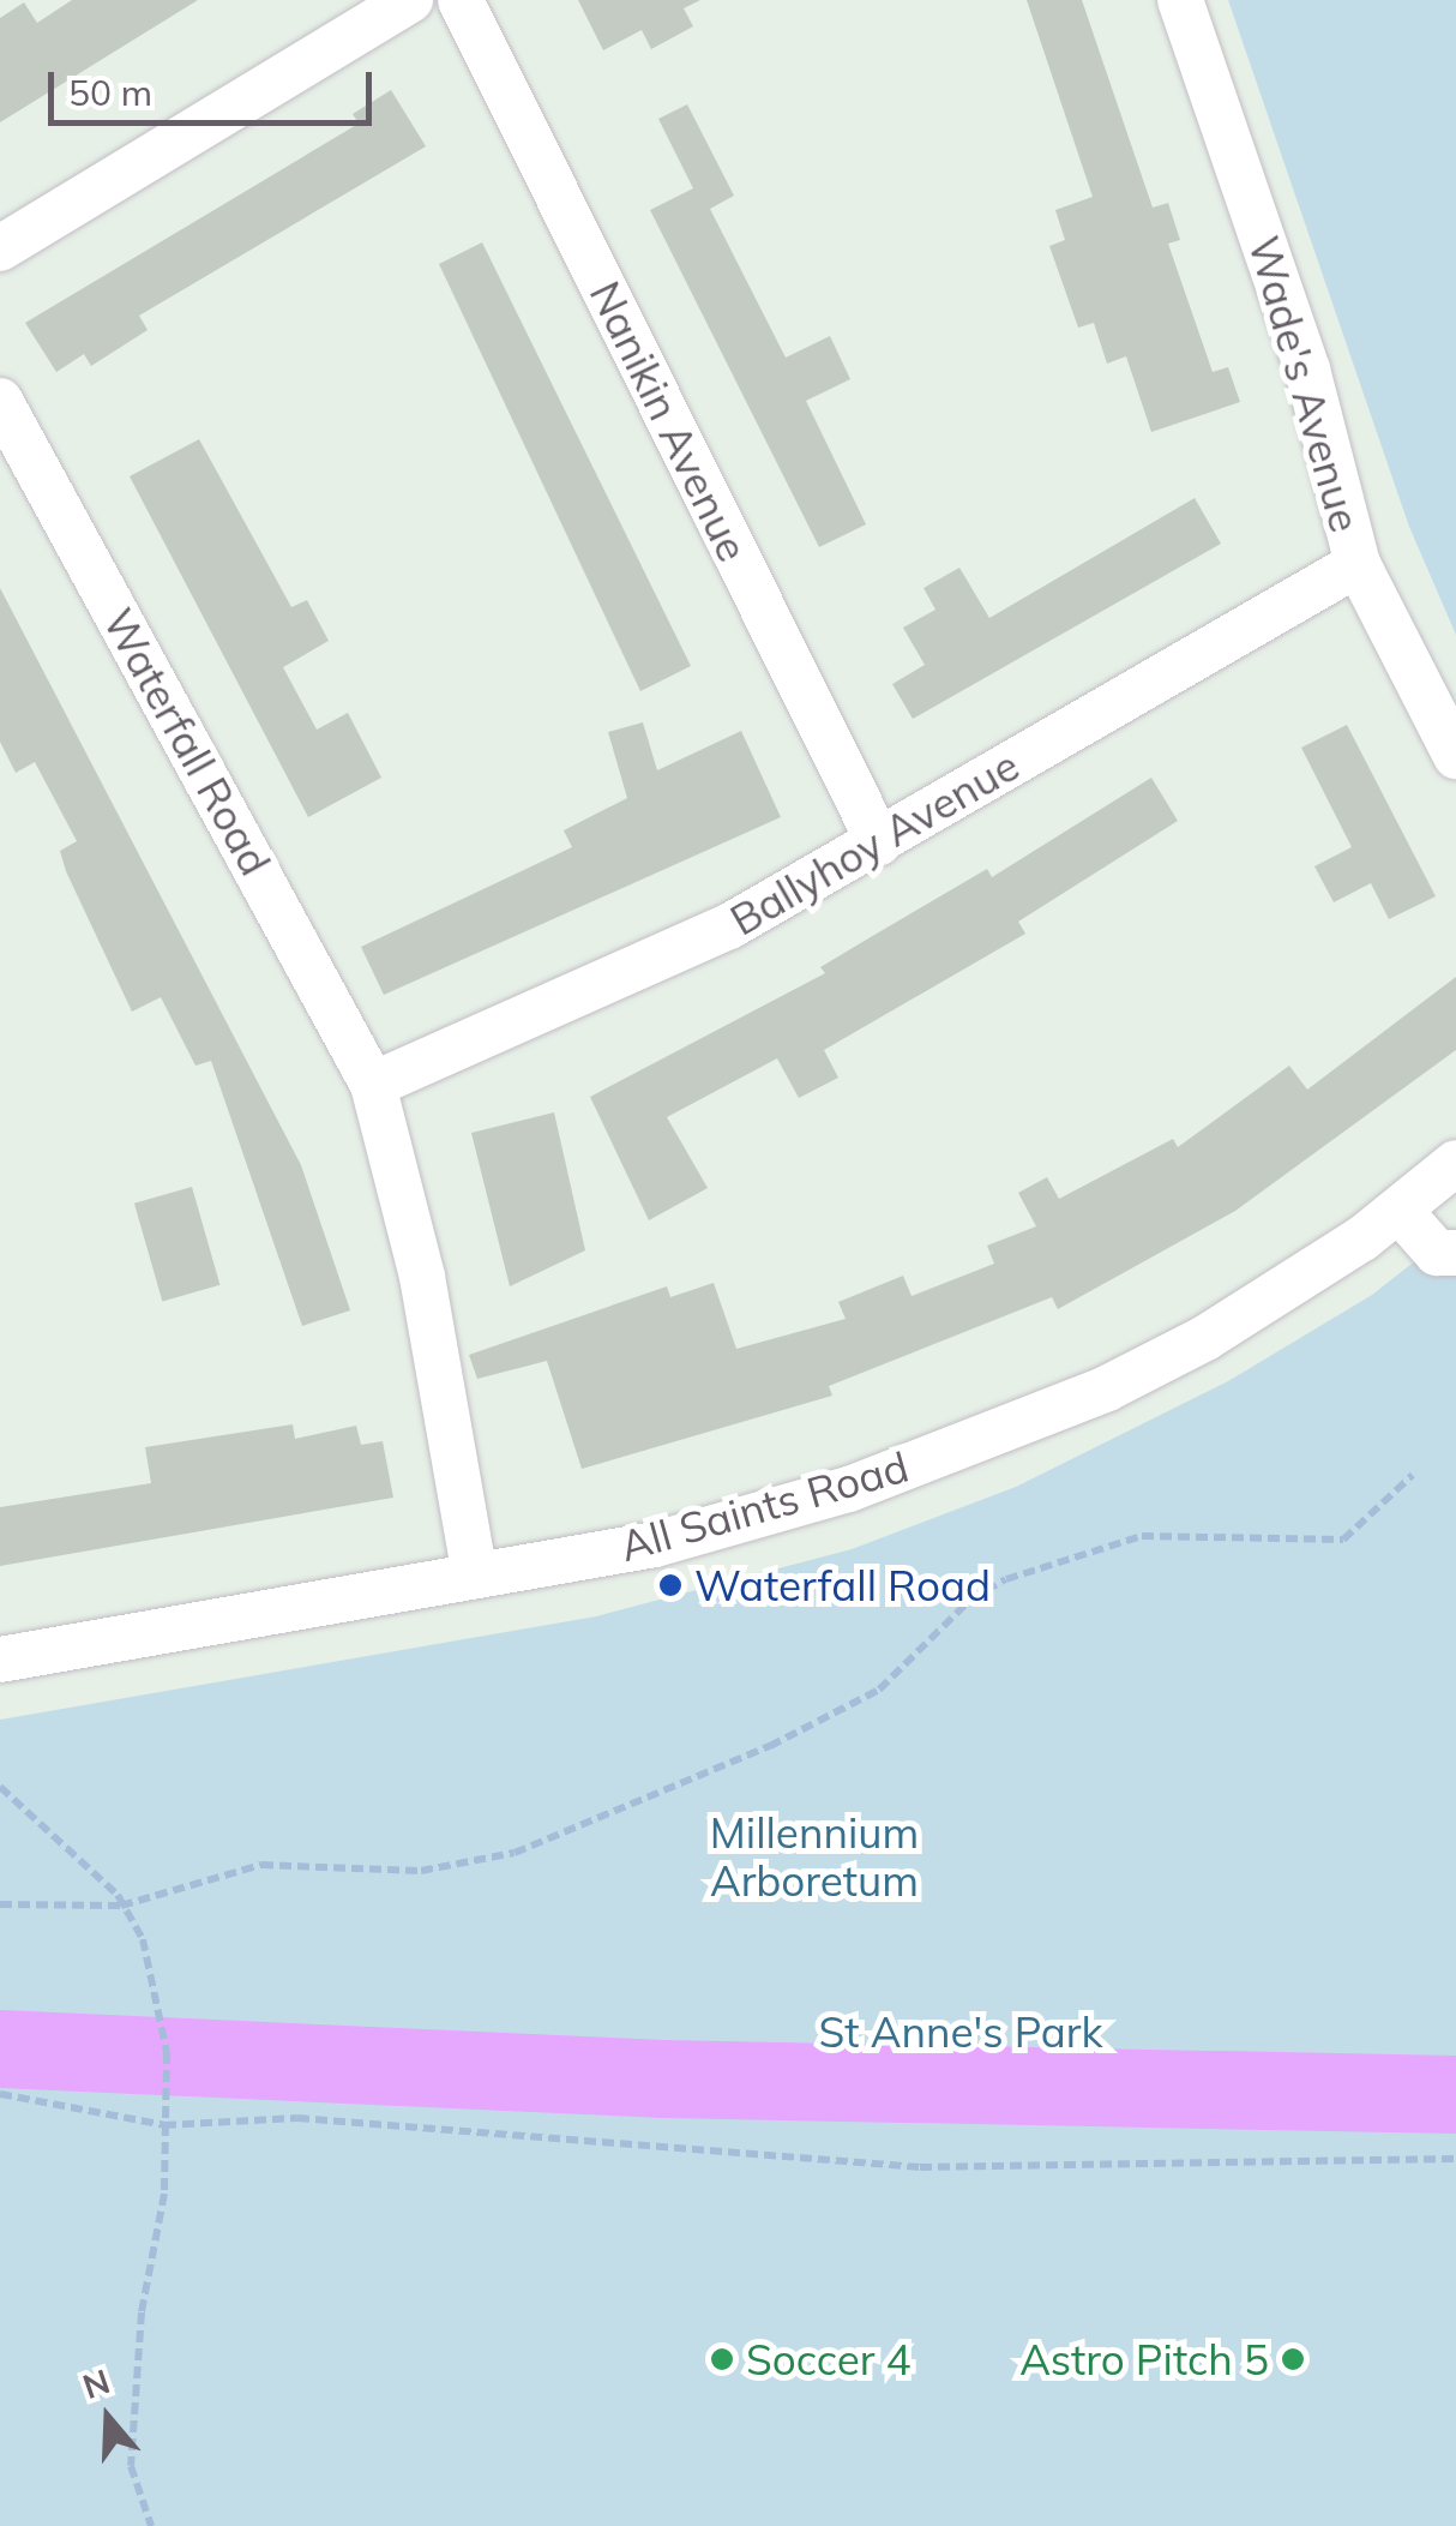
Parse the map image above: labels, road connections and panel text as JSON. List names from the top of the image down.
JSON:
{
  "streets": {
    "street": [
      "Wade's Avenue",
      "Nanikin Avenue",
      "Waterfall Road",
      "Ballyhoy Avenue",
      "All Saints Road"
    ]
  },
  "crossings": [
    ["Wade's Avenue", "Ballyhoy Avenue"],
    ["Nanikin Avenue", "Ballyhoy Avenue"],
    ["Waterfall Road", "Ballyhoy Avenue"],
    ["Waterfall Road", "All Saints Road"]
  ],
  "parks": ["Millennium Arboretum", "St Anne's Park"],
  "places": ["Waterfall Road", "Soccer 4", "Astro Pitch 5"],
  "scale_bar": "50 m",
  "north": "top"
}
